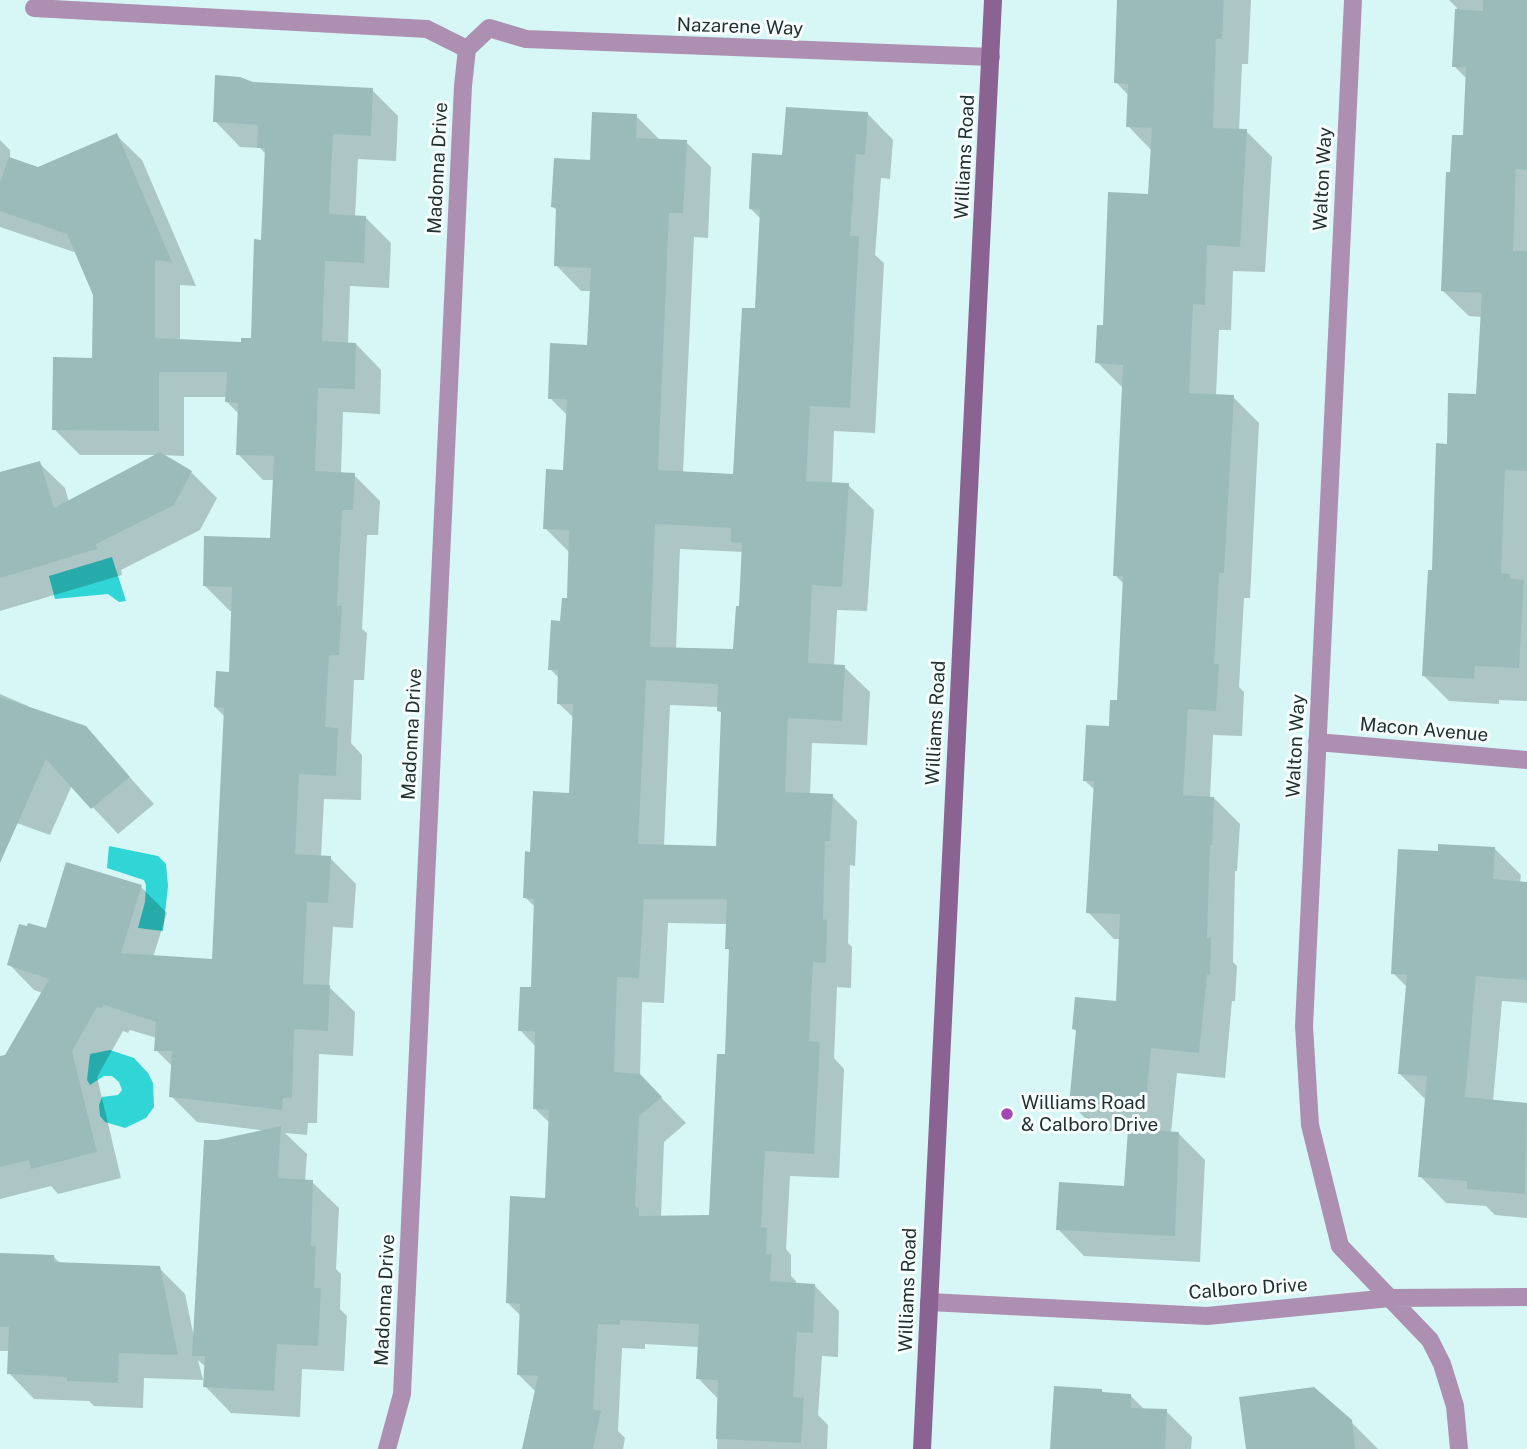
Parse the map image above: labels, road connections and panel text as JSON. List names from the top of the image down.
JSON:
{
  "streets": {
    "street": [
      "Nazarene Way",
      "Williams Road",
      "Madonna Drive",
      "Walton Way",
      "Macon Avenue",
      "Calboro Drive"
    ]
  },
  "crossings": [
    ["Nazarene Way", "Williams Road"],
    ["Nazarene Way", "Madonna Drive"],
    ["Williams Road", "Calboro Drive"],
    ["Walton Way", "Macon Avenue"],
    ["Walton Way", "Calboro Drive"]
  ],
  "places": ["Williams Road & Calboro Drive"]
}
